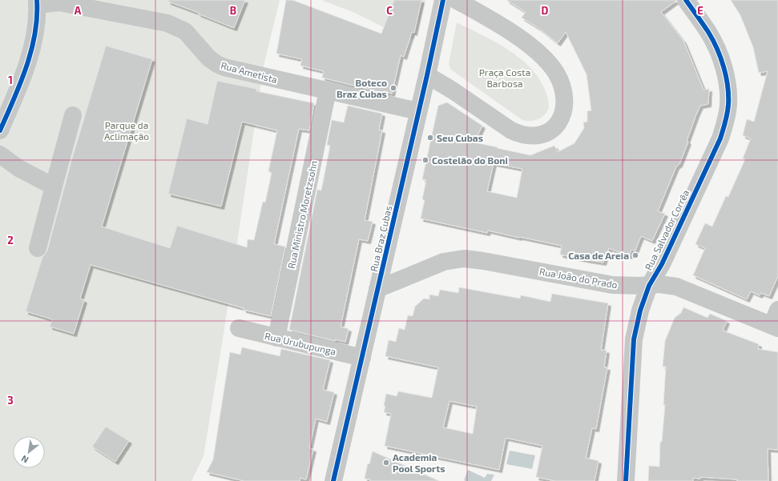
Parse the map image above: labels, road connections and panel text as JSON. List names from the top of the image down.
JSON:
{
  "streets": {
    "street": [
      "Rua Ametista",
      "Rua Ministro Moretzsohn",
      "Rua Salvador Corrêa",
      "Rua Braz Cubas",
      "Rua João do Prado",
      "Rua Urubupunga"
    ]
  },
  "crossings": [
    ["Rua Ametista", "Rua Ministro Moretzsohn"],
    ["Rua Ametista", "Rua Braz Cubas"],
    ["Rua Ministro Moretzsohn", "Rua Urubupunga"],
    ["Rua Salvador Corrêa", "Rua João do Prado"],
    ["Rua Braz Cubas", "Rua João do Prado"],
    ["Rua Braz Cubas", "Rua Urubupunga"]
  ],
  "parks": ["Praça Costa Barbosa", "Parque da Aclimação"],
  "places": [
    "Boteco Braz Cubas",
    "Seu Cubas",
    "Costelão do Boni",
    "Casa de Areia",
    "Academia Pool Sports"
  ],
  "north": "bottom left",
  "grid": {
    "columns": [
      "A",
      "B",
      "C",
      "D",
      "E"
    ],
    "rows": ["1", "2", "3"]
  }
}
